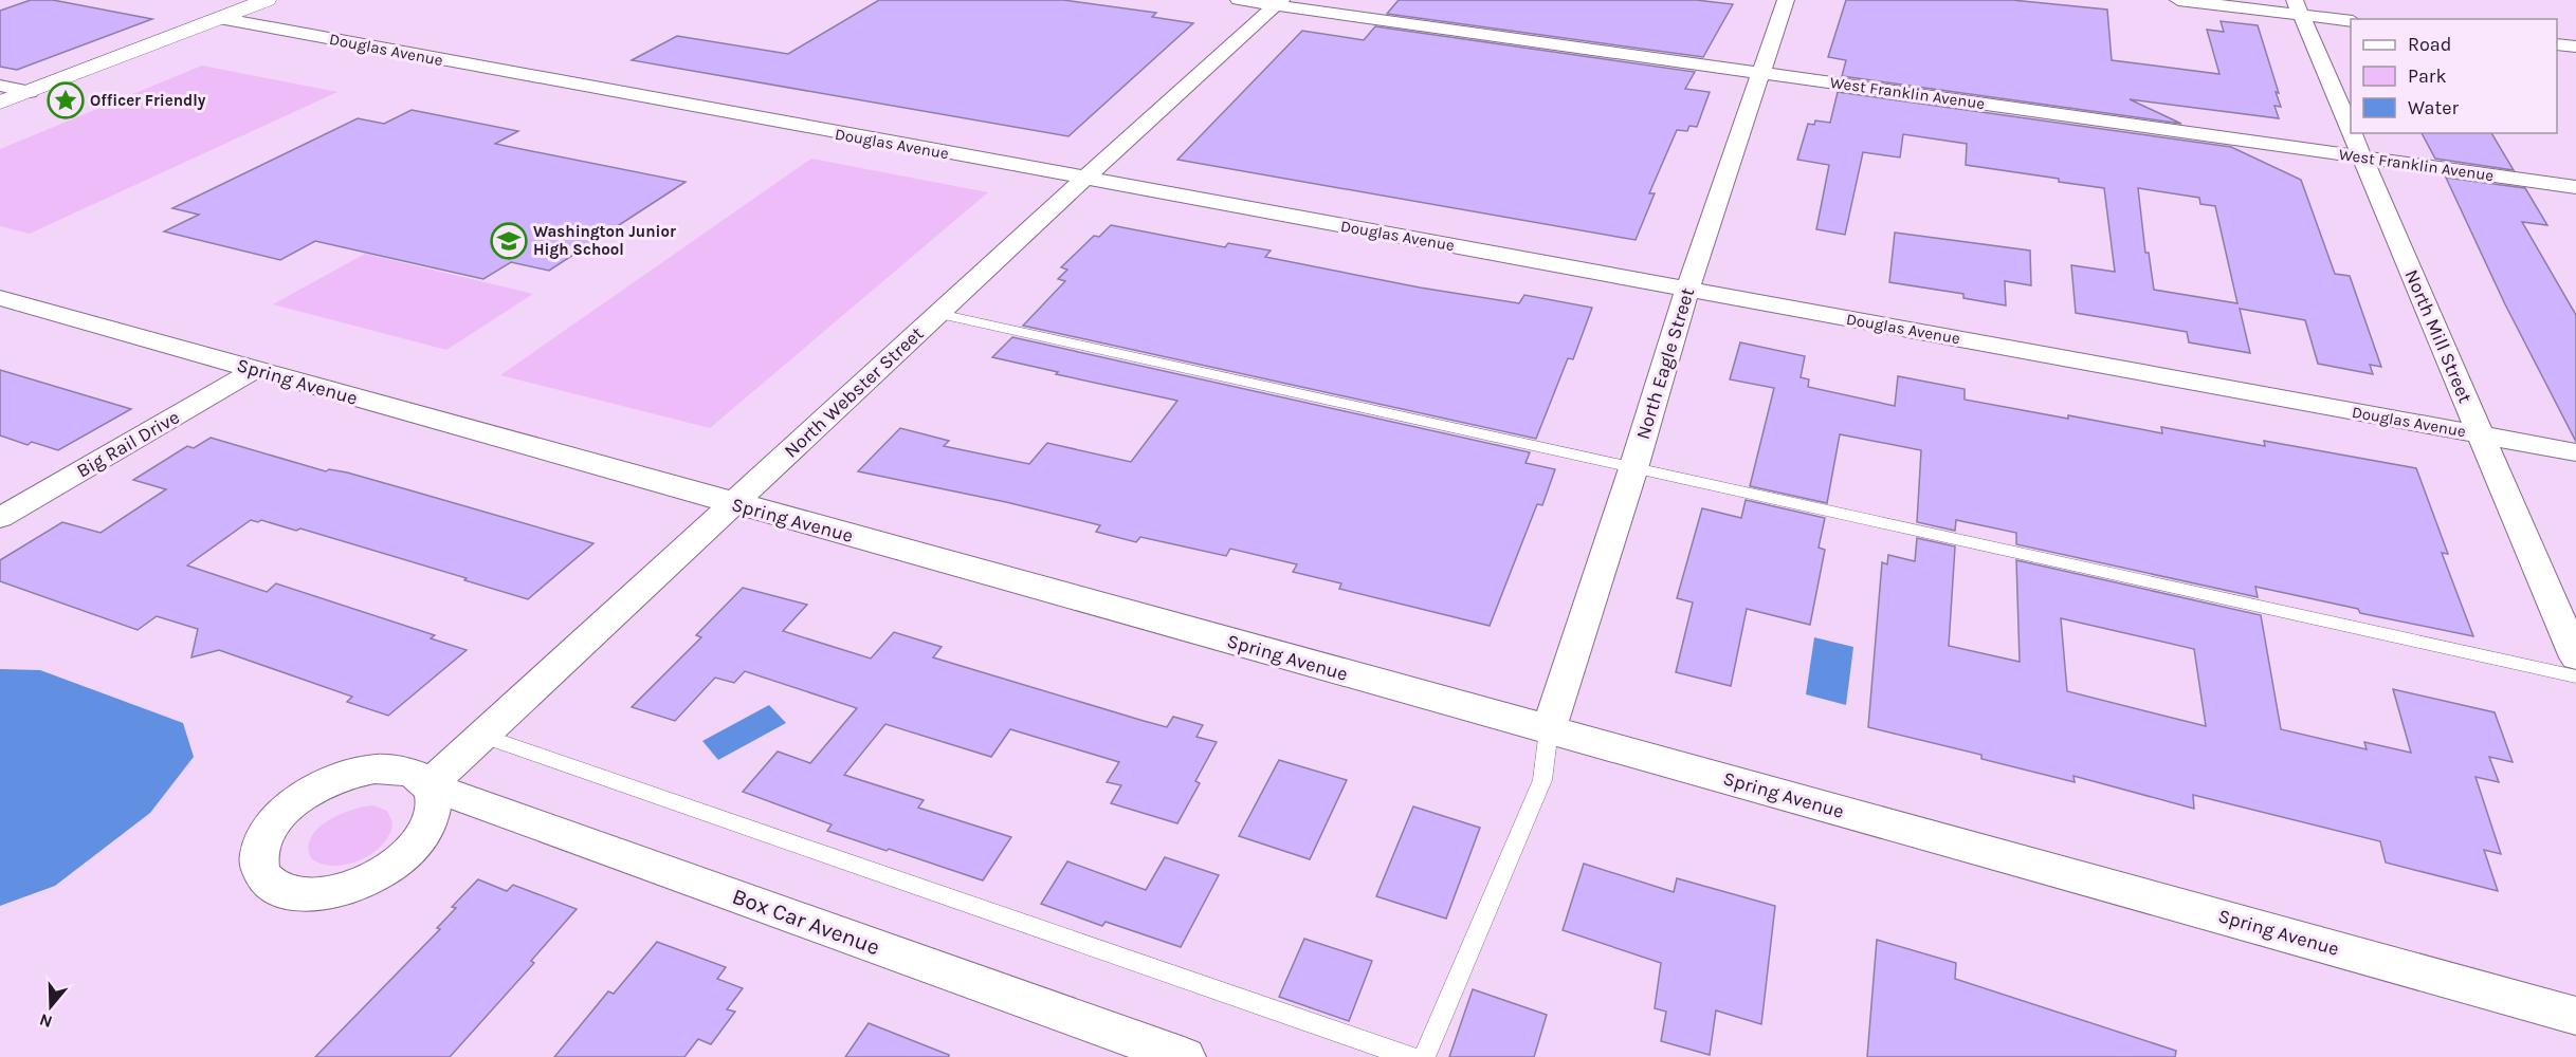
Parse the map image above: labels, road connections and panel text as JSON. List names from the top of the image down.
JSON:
{
  "streets": {
    "street": [
      "Douglas Avenue",
      "West Franklin Avenue",
      "North Mill Street",
      "North Eagle Street",
      "Spring Avenue",
      "North Webster Street",
      "Big Rail Drive",
      "Box Car Avenue"
    ]
  },
  "crossings": [
    ["Douglas Avenue", "North Mill Street"],
    ["Douglas Avenue", "North Eagle Street"],
    ["Douglas Avenue", "North Webster Street"],
    ["West Franklin Avenue", "North Mill Street"],
    ["West Franklin Avenue", "North Eagle Street"],
    ["West Franklin Avenue", "North Webster Street"],
    ["North Eagle Street", "Spring Avenue"],
    ["Spring Avenue", "North Webster Street"],
    ["Spring Avenue", "Big Rail Drive"],
    ["North Webster Street", "Box Car Avenue"]
  ],
  "places": {
    "place": ["Officer Friendly"],
    "school or university": ["Washington Junior High School"]
  },
  "legend": ["Road", "Park", "Water"],
  "north": "bottom"
}
